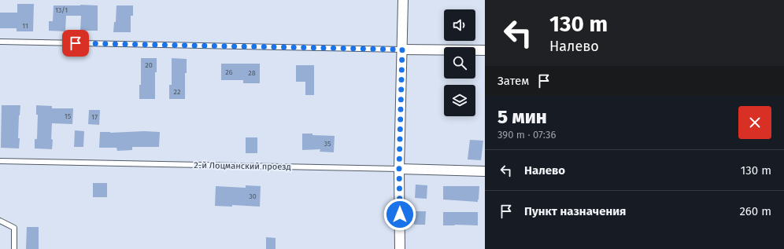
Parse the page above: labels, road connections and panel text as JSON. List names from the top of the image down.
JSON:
{
  "streets": {
    "street": ["2-й Лоцманский проезд"]
  },
  "house_numbers": [
    "13/1",
    "11",
    "20",
    "26",
    "28",
    "22",
    "15",
    "17",
    "35",
    "30"
  ],
  "page": {
    "turn": ["130 m", "Налево"],
    "then": "Затем",
    "heading": ["5 мин", "390 m · 07:36"],
    "list": [
      {
        "name": "Налево",
        "value": "130 m"
      },
      {
        "name": "Пункт назначения",
        "value": "260 m"
      }
    ]
  }
}
